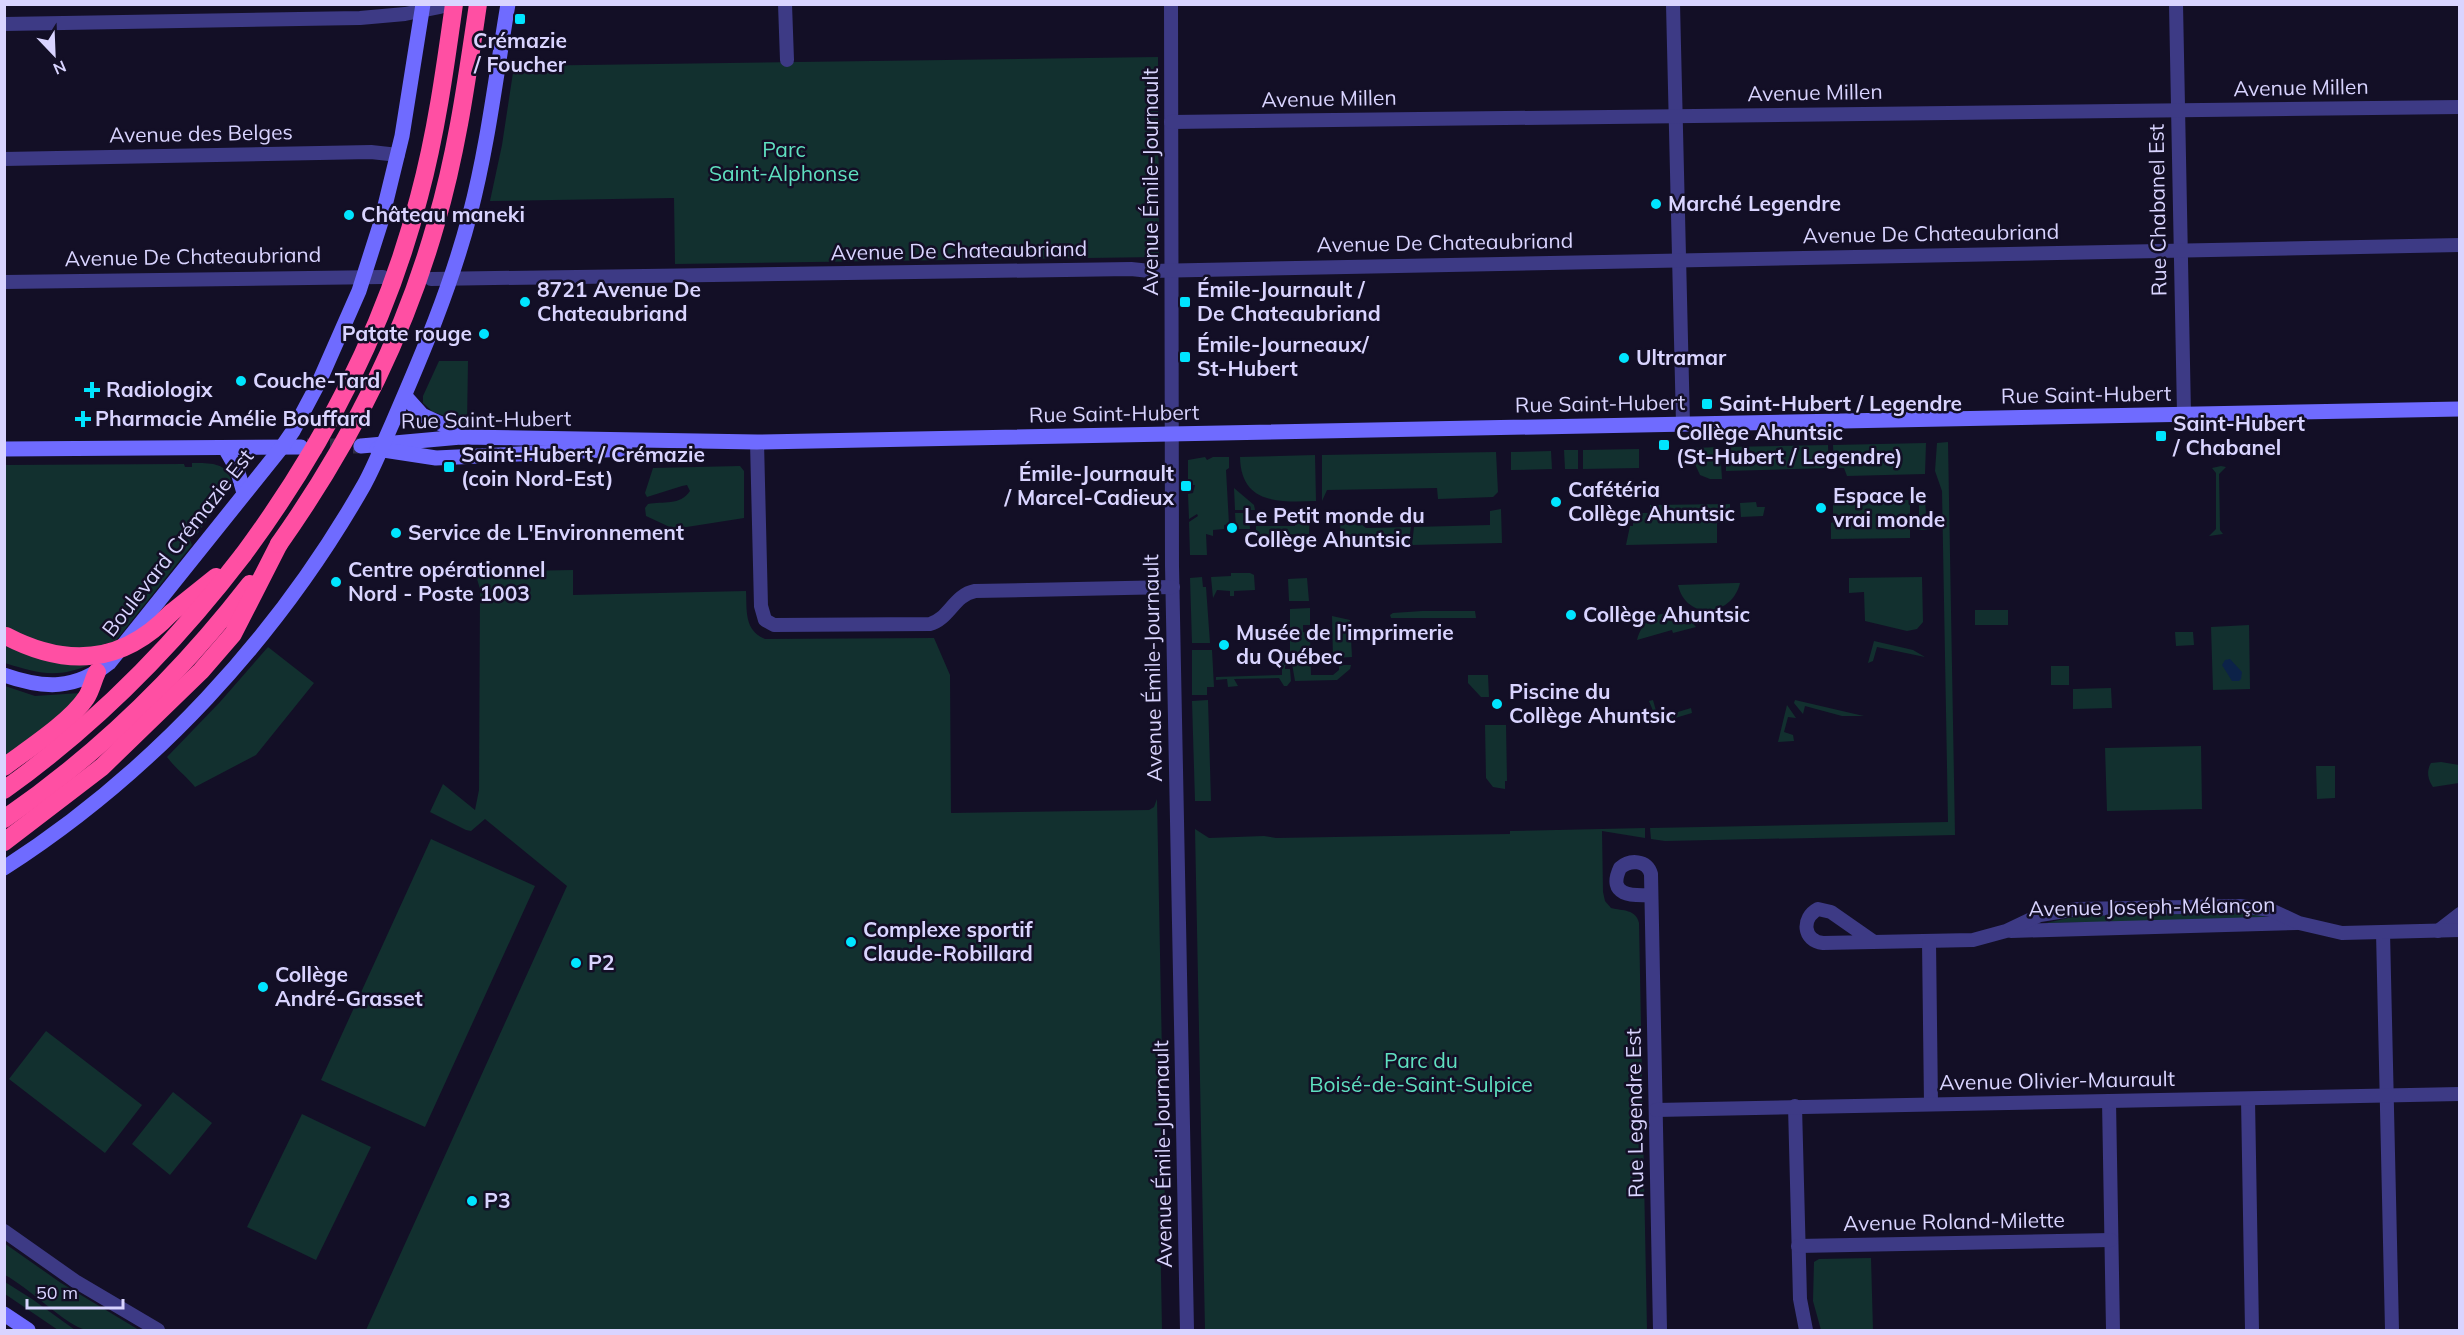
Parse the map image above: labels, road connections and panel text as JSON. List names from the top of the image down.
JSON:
{
  "streets": {
    "main road": ["Rue Saint-Hubert", "Boulevard Crémazie Est"],
    "street": [
      "Avenue Millen",
      "Avenue des Belges",
      "Avenue Émile-Journault",
      "Rue Chabanel Est",
      "Avenue De Chateaubriand",
      "Avenue Joseph-Mélançon",
      "Avenue Olivier-Maurault",
      "Rue Legendre Est",
      "Avenue Roland-Milette"
    ]
  },
  "crossings": [
    ["Avenue Millen", "Avenue Émile-Journault"],
    ["Avenue Millen", "Rue Chabanel Est"],
    ["Avenue des Belges", "Boulevard Crémazie Est"],
    ["Avenue Émile-Journault", "Avenue De Chateaubriand"],
    ["Avenue Émile-Journault", "Rue Saint-Hubert"],
    ["Rue Chabanel Est", "Avenue De Chateaubriand"],
    ["Rue Chabanel Est", "Rue Saint-Hubert"],
    ["Avenue De Chateaubriand", "Boulevard Crémazie Est"],
    ["Avenue Olivier-Maurault", "Rue Legendre Est"]
  ],
  "parks": ["Parc Saint-Alphonse", "Parc du Boisé-de-Saint-Sulpice"],
  "places": {
    "transit": [
      "Crémazie / Foucher",
      "Émile-Journault / De Chateaubriand",
      "Émile-Journeaux/ St-Hubert",
      "Saint-Hubert / Legendre",
      "Saint-Hubert / Chabanel",
      "Collège Ahuntsic (St-Hubert / Legendre)",
      "Saint-Hubert / Crémazie (coin Nord-Est)",
      "Émile-Journault / Marcel-Cadieux"
    ],
    "other": [
      "Marché Legendre",
      "Château maneki",
      "8721 Avenue De Chateaubriand",
      "Patate rouge",
      "Ultramar",
      "Couche-Tard",
      "Cafétéria Collège Ahuntsic",
      "Espace le vrai monde",
      "Le Petit monde du Collège Ahuntsic",
      "Service de L'Environnement",
      "Centre opérationnel Nord - Poste 1003",
      "Collège Ahuntsic",
      "Musée de l'imprimerie du Québec",
      "Piscine du Collège Ahuntsic",
      "Complexe sportif Claude-Robillard",
      "P2",
      "Collège André-Grasset",
      "P3"
    ],
    "health": ["Radiologix", "Pharmacie Amélie Bouffard"]
  },
  "scale_bar": "50 m",
  "north": "bottom right"
}
